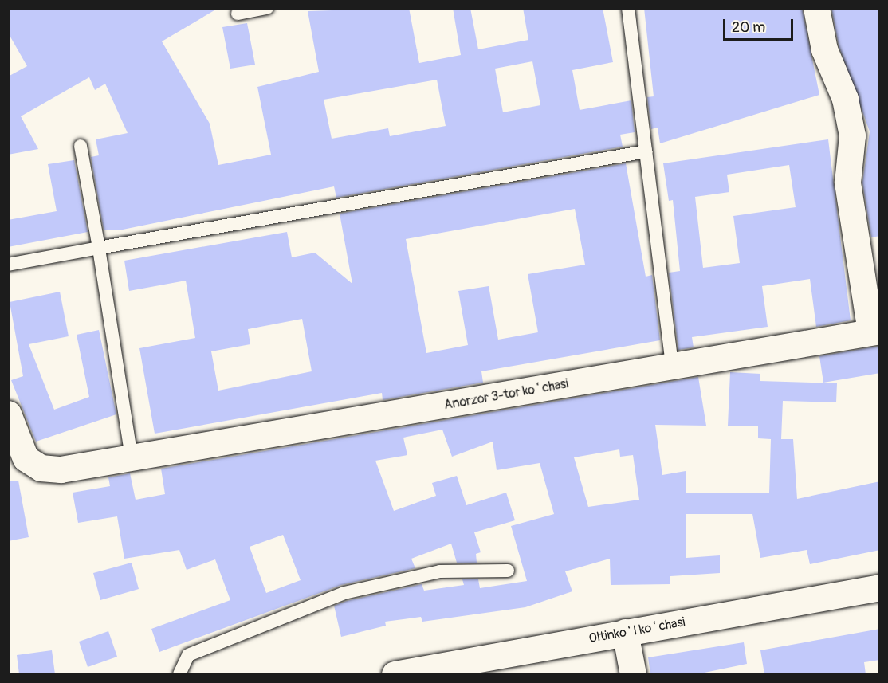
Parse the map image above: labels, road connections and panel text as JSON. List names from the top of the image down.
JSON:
{
  "streets": {
    "street": ["Anorzor 3-tor koʻchasi", "Oltinkoʻl koʻchasi"]
  },
  "scale_bar": "20 m"
}
